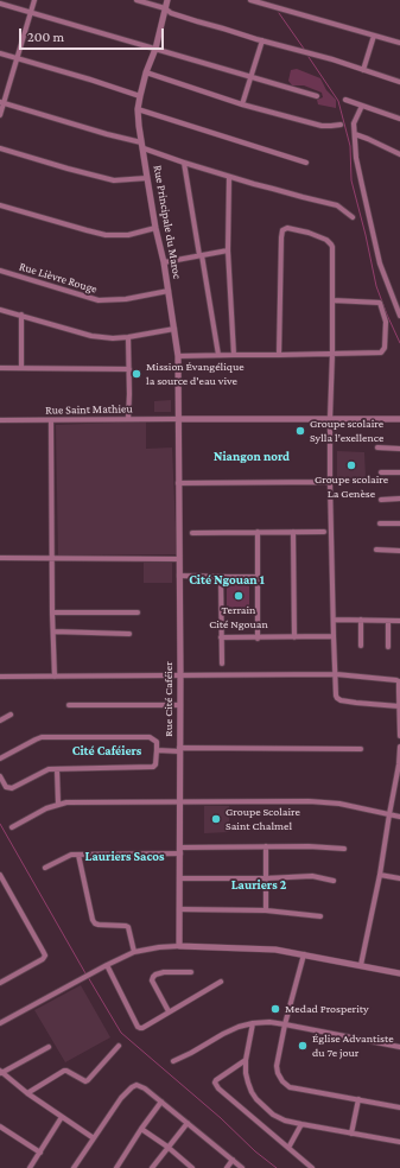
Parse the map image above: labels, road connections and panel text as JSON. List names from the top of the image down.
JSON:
{
  "streets": {
    "street": [
      "Rue Principale du Maroc",
      "Rue Lièvre Rouge",
      "Rue Saint Mathieu",
      "Rue Cité Caféier"
    ]
  },
  "crossings": [
    ["Rue Principale du Maroc", "Rue Lièvre Rouge"],
    ["Rue Principale du Maroc", "Rue Saint Mathieu"],
    ["Rue Principale du Maroc", "Rue Cité Caféier"]
  ],
  "districts": [
    "Niangon nord",
    "Cité Ngouan 1",
    "Cité Caféiers",
    "Lauriers Sacos",
    "Lauriers 2"
  ],
  "places": [
    "Mission Évangélique la source d'eau vive",
    "Groupe scolaire Sylla l’exellence",
    "Groupe scolaire La Genèse",
    "Terrain Cité Ngouan",
    "Groupe Scolaire Saint Chalmel",
    "Medad Prosperity",
    "Église Advantiste du 7e jour"
  ],
  "scale_bar": "200 m"
}
